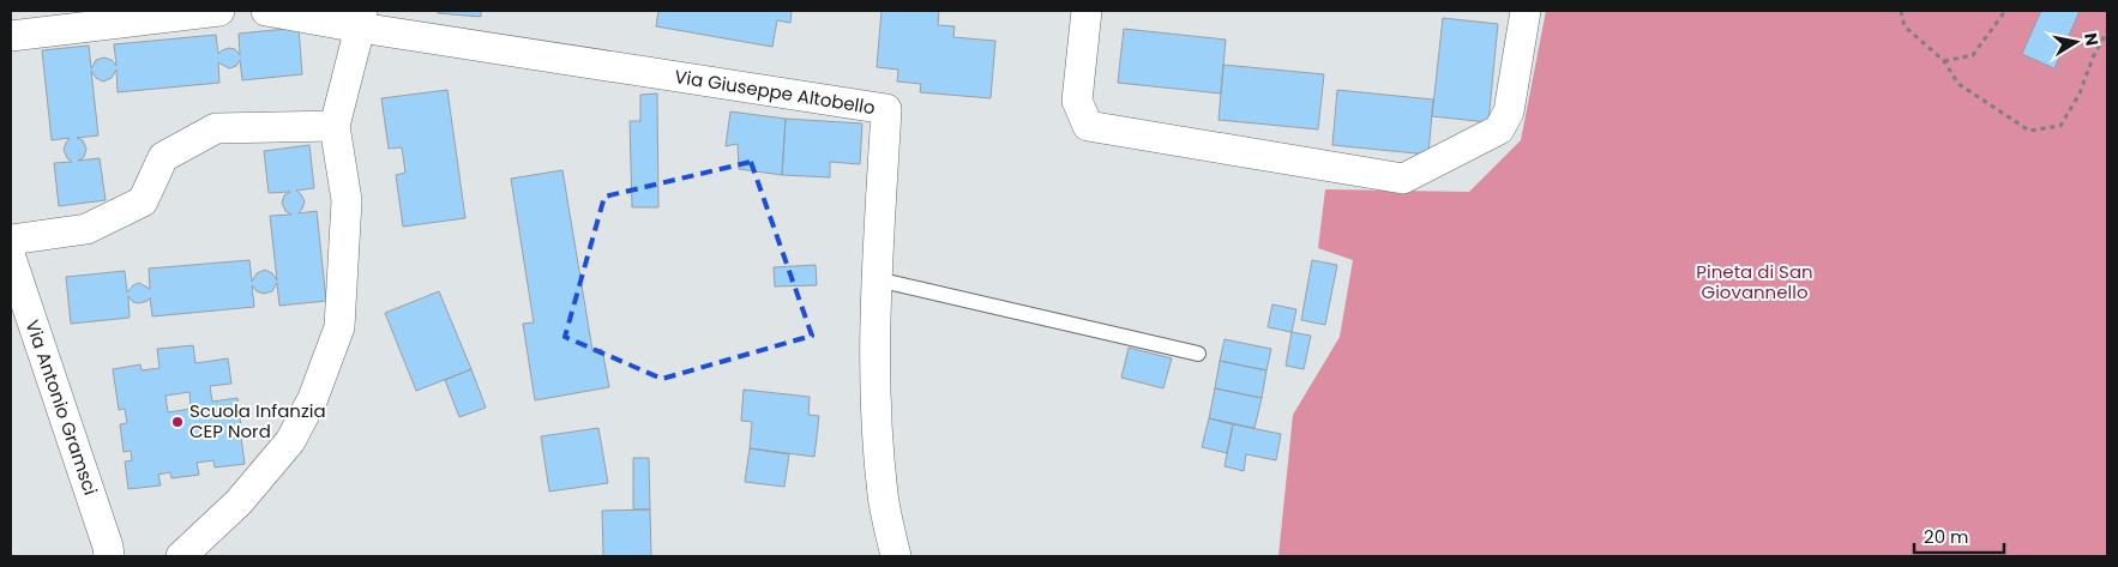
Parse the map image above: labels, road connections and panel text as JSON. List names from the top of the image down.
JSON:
{
  "streets": {
    "street": ["Via Giuseppe Altobello", "Via Antonio Gramsci"]
  },
  "parks": ["Pineta di San Giovannello"],
  "places": ["Scuola Infanzia CEP Nord"],
  "scale_bar": "20 m",
  "north": "right"
}
